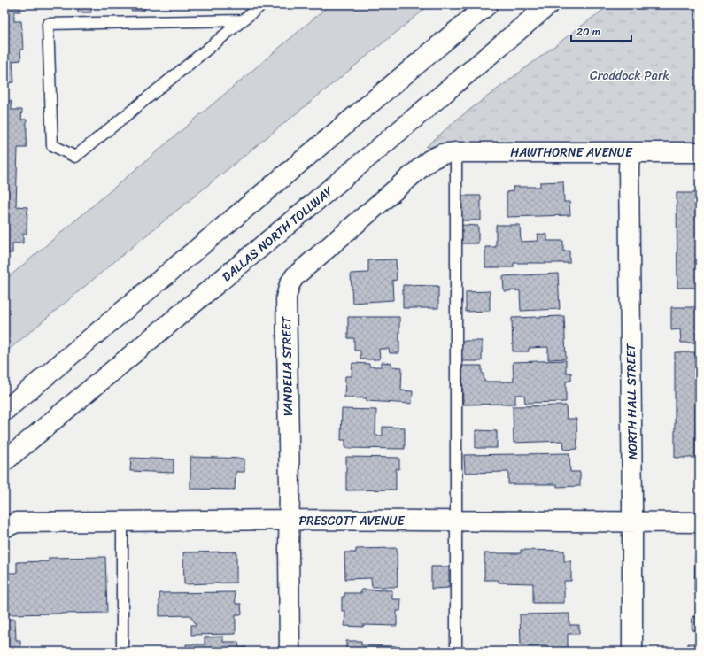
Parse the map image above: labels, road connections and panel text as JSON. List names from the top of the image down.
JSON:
{
  "streets": {
    "main road": [
      "HAWTHORNE AVENUE",
      "DALLAS NORTH TOLLWAY",
      "VANDELIA STREET",
      "NORTH HALL STREET",
      "PRESCOTT AVENUE"
    ]
  },
  "crossings": [
    ["HAWTHORNE AVENUE", "VANDELIA STREET"],
    ["HAWTHORNE AVENUE", "NORTH HALL STREET"],
    ["VANDELIA STREET", "PRESCOTT AVENUE"],
    ["NORTH HALL STREET", "PRESCOTT AVENUE"]
  ],
  "parks": ["Craddock Park"],
  "scale_bar": "20 m"
}
